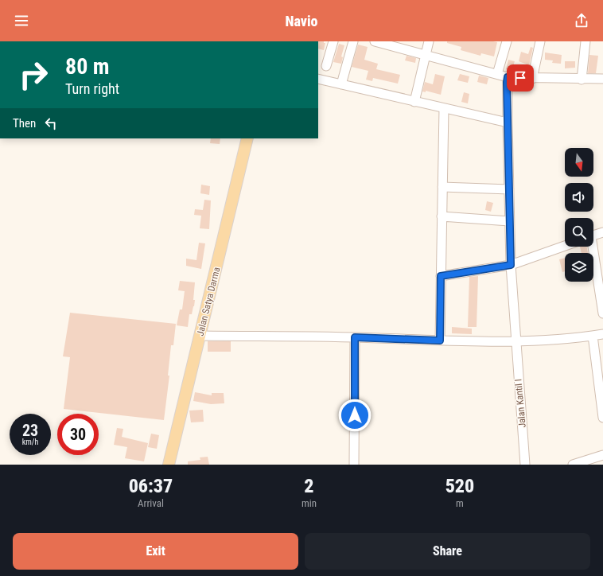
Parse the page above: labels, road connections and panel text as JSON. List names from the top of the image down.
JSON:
{
  "streets": {
    "main road": ["Jalan Satya Darma"],
    "street": ["Jalan Kantil I"]
  },
  "north": "bottom",
  "page": {
    "header": "Navio",
    "turn": ["80 m", "Turn right"],
    "then": "Then",
    "speed": "23 km/h",
    "limit": "30",
    "eta": [
      "06:37",
      "Arrival",
      "2",
      "min",
      "520",
      "m"
    ],
    "buttons": ["Exit", "Share"]
  }
}
